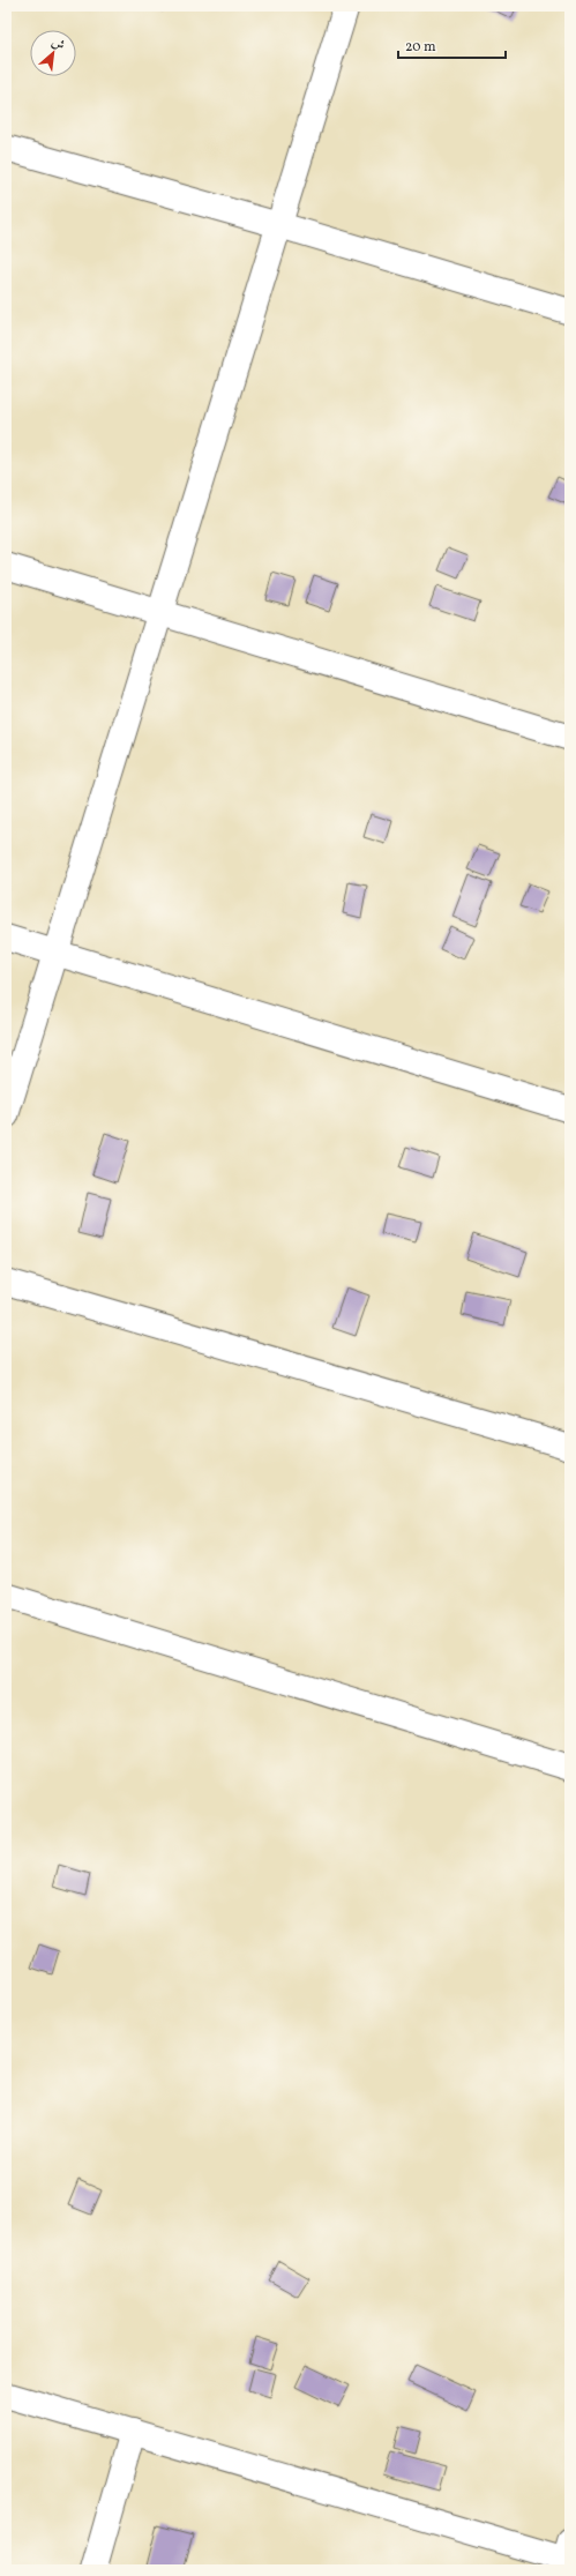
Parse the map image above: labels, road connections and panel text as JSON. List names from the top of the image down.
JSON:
{
  "scale_bar": "20 m",
  "north": "top right"
}
